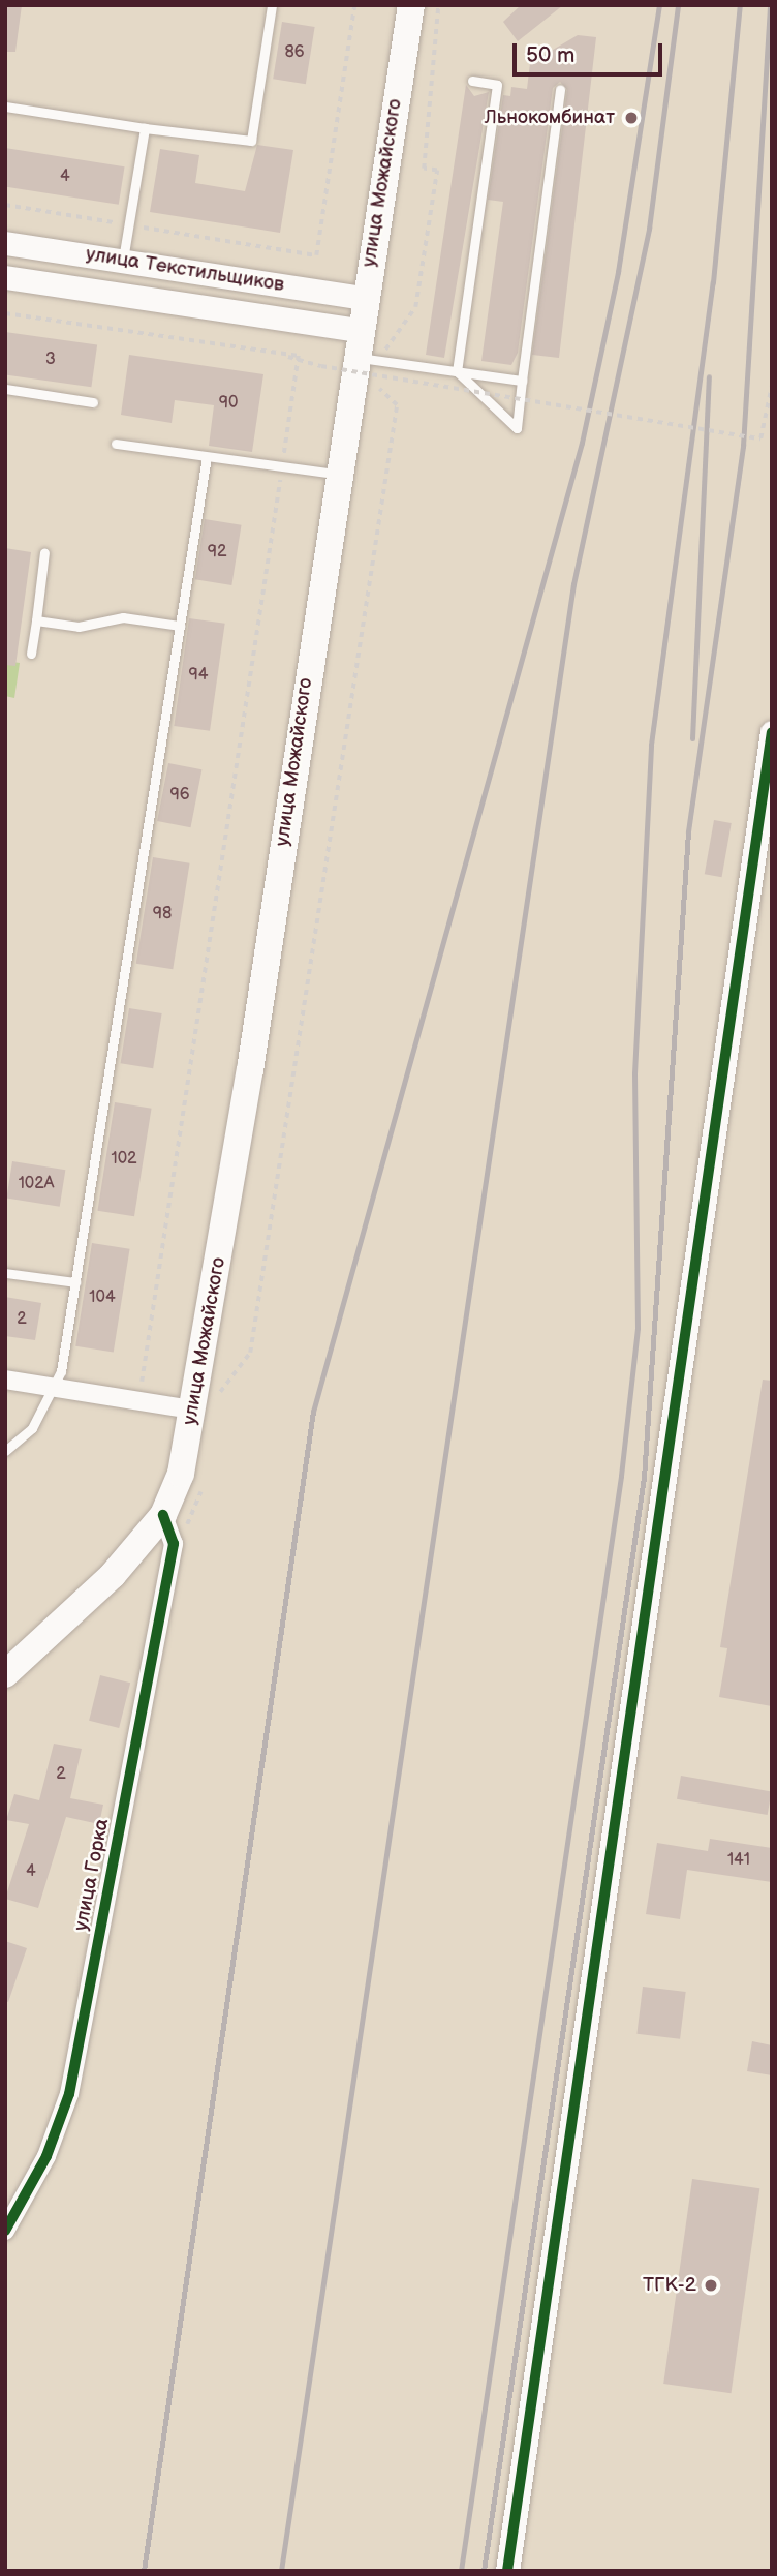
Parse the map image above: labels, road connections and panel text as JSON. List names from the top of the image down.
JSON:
{
  "streets": {
    "main road": ["улица Можайского"],
    "street": ["улица Текстильщиков", "улица Горка"]
  },
  "crossings": [
    ["улица Можайского", "улица Текстильщиков"],
    ["улица Можайского", "улица Горка"]
  ],
  "places": ["Льнокомбинат", "ТГК-2"],
  "house_numbers": [
    "86",
    "4",
    "3",
    "90",
    "92",
    "94",
    "96",
    "98",
    "102",
    "102А",
    "104",
    "2",
    "2",
    "141",
    "4"
  ],
  "scale_bar": "50 m"
}
